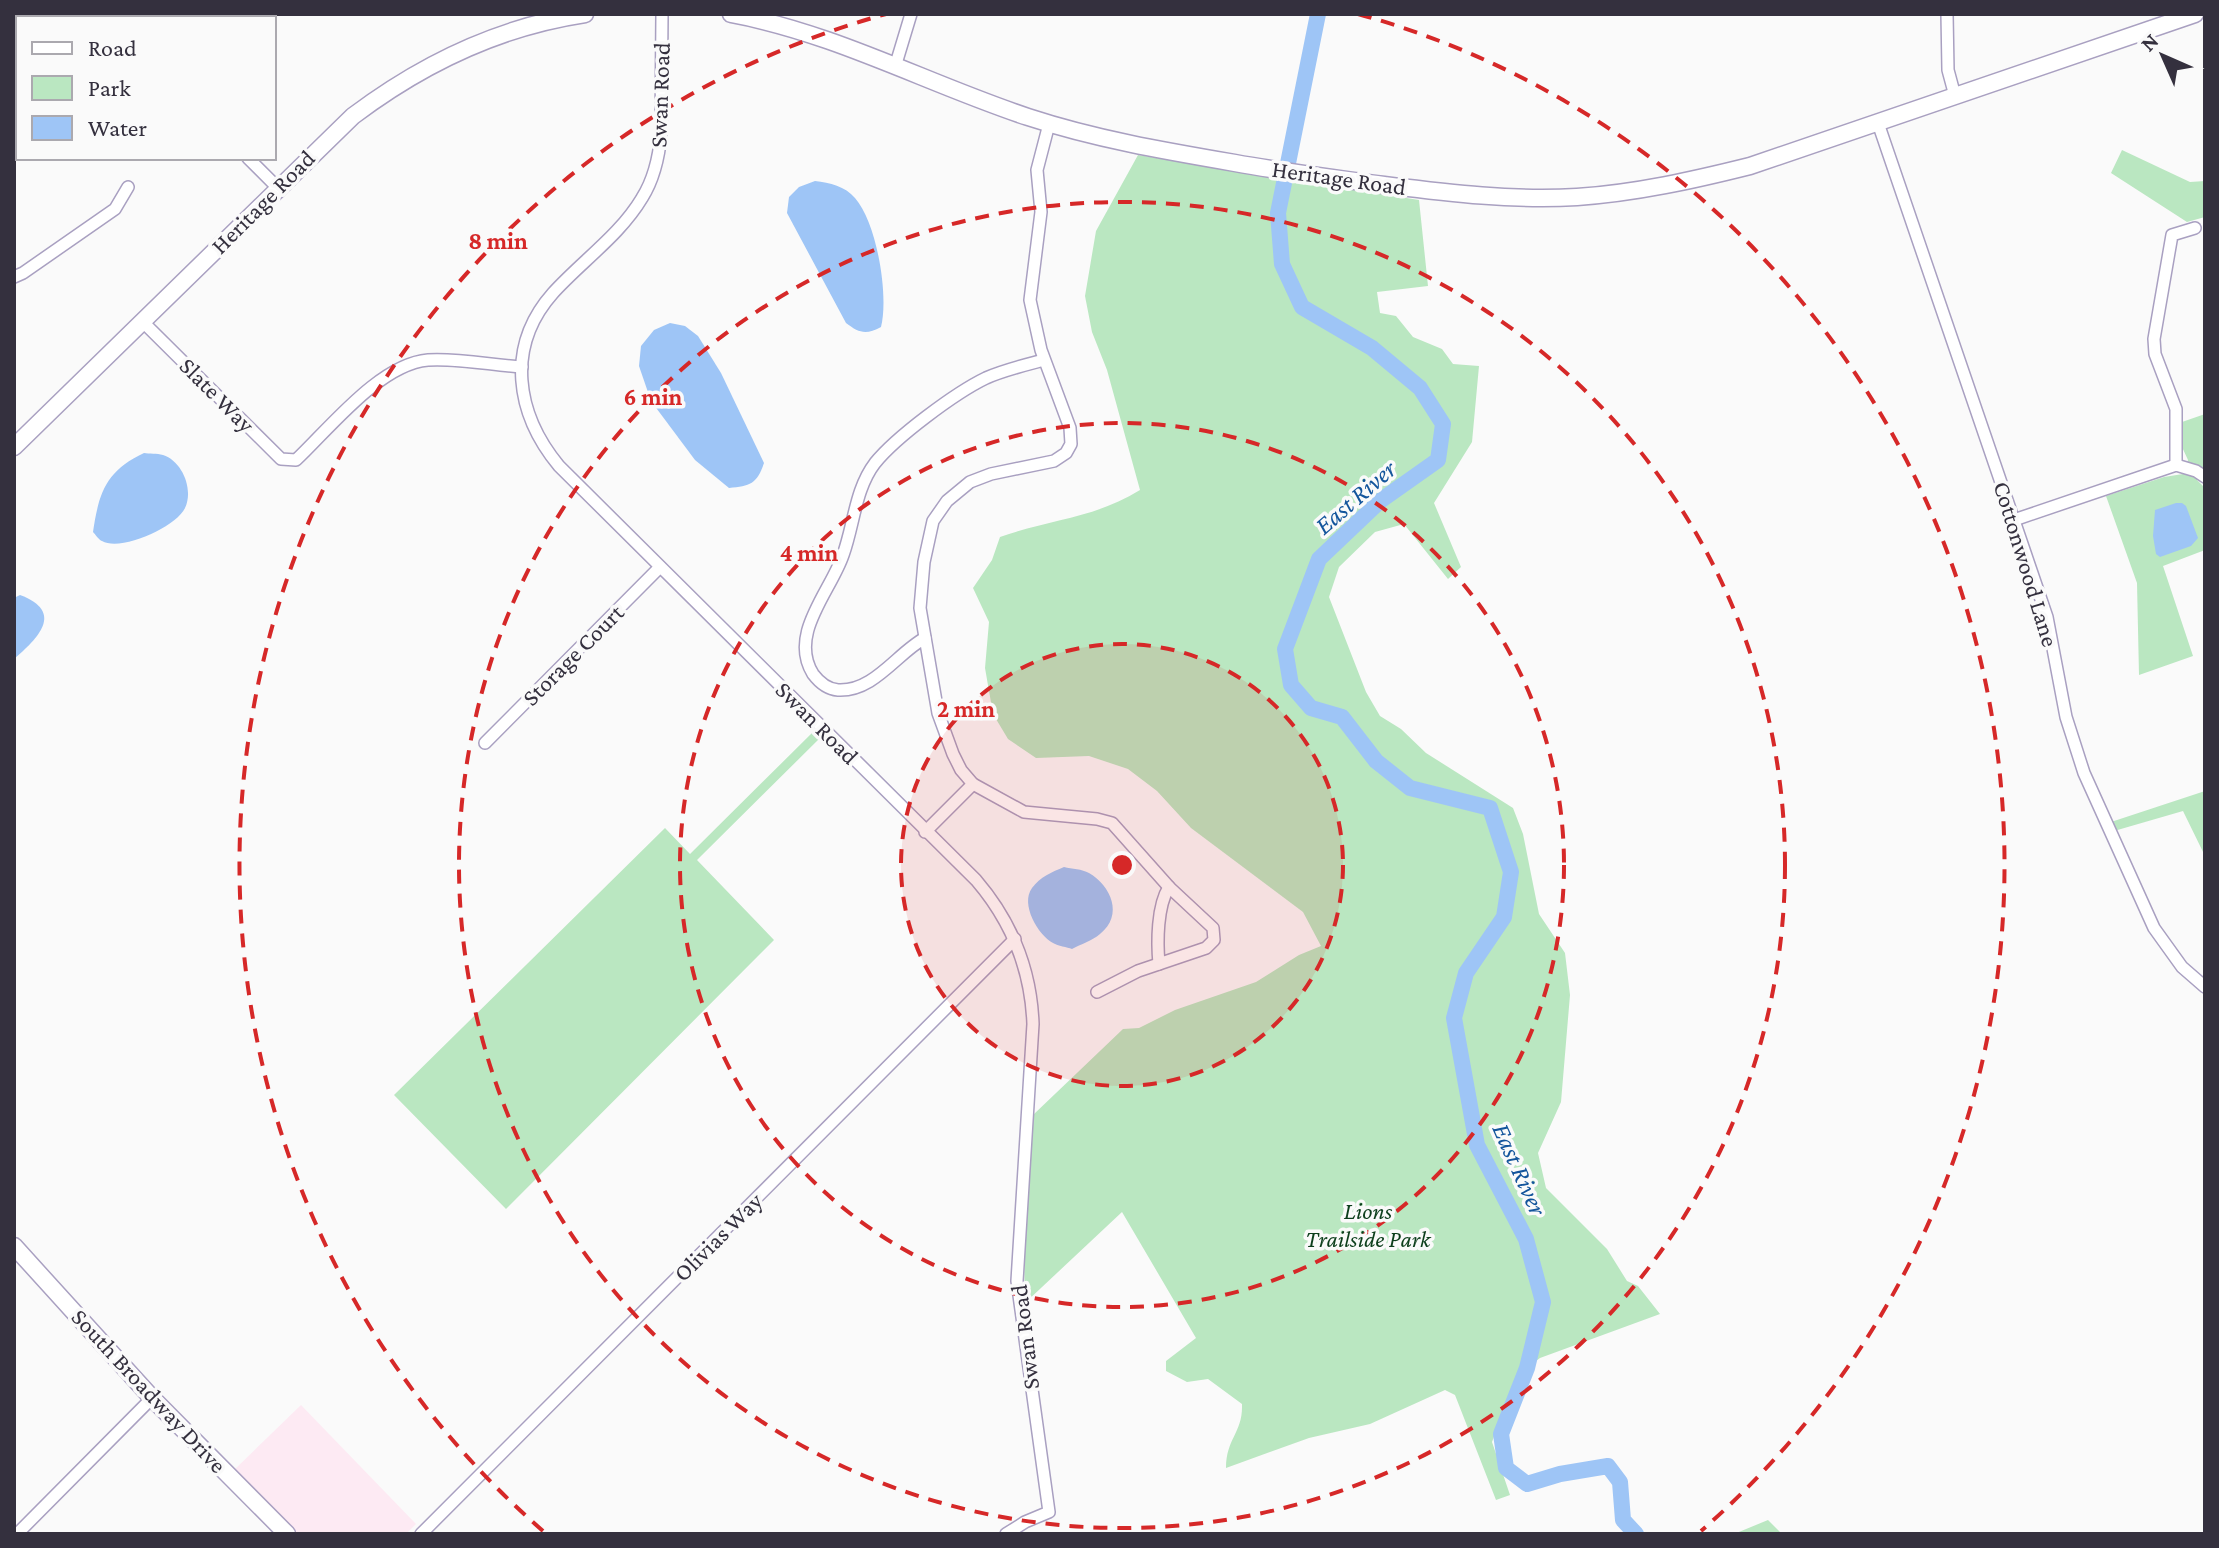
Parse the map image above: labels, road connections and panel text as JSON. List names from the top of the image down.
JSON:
{
  "streets": {
    "main road": ["Heritage Road", "South Broadway Drive"],
    "street": [
      "Swan Road",
      "Slate Way",
      "Cottonwood Lane",
      "Storage Court",
      "Olivias Way"
    ]
  },
  "crossings": [
    ["Swan Road", "Slate Way"],
    ["Swan Road", "Storage Court"],
    ["Swan Road", "Olivias Way"],
    ["Heritage Road", "Slate Way"],
    ["Heritage Road", "Cottonwood Lane"]
  ],
  "water": ["East River"],
  "parks": ["Lions Trailside Park"],
  "legend": ["Road", "Park", "Water"],
  "north": "top left",
  "rings": [
    "8 min",
    "6 min",
    "4 min",
    "2 min"
  ]
}
